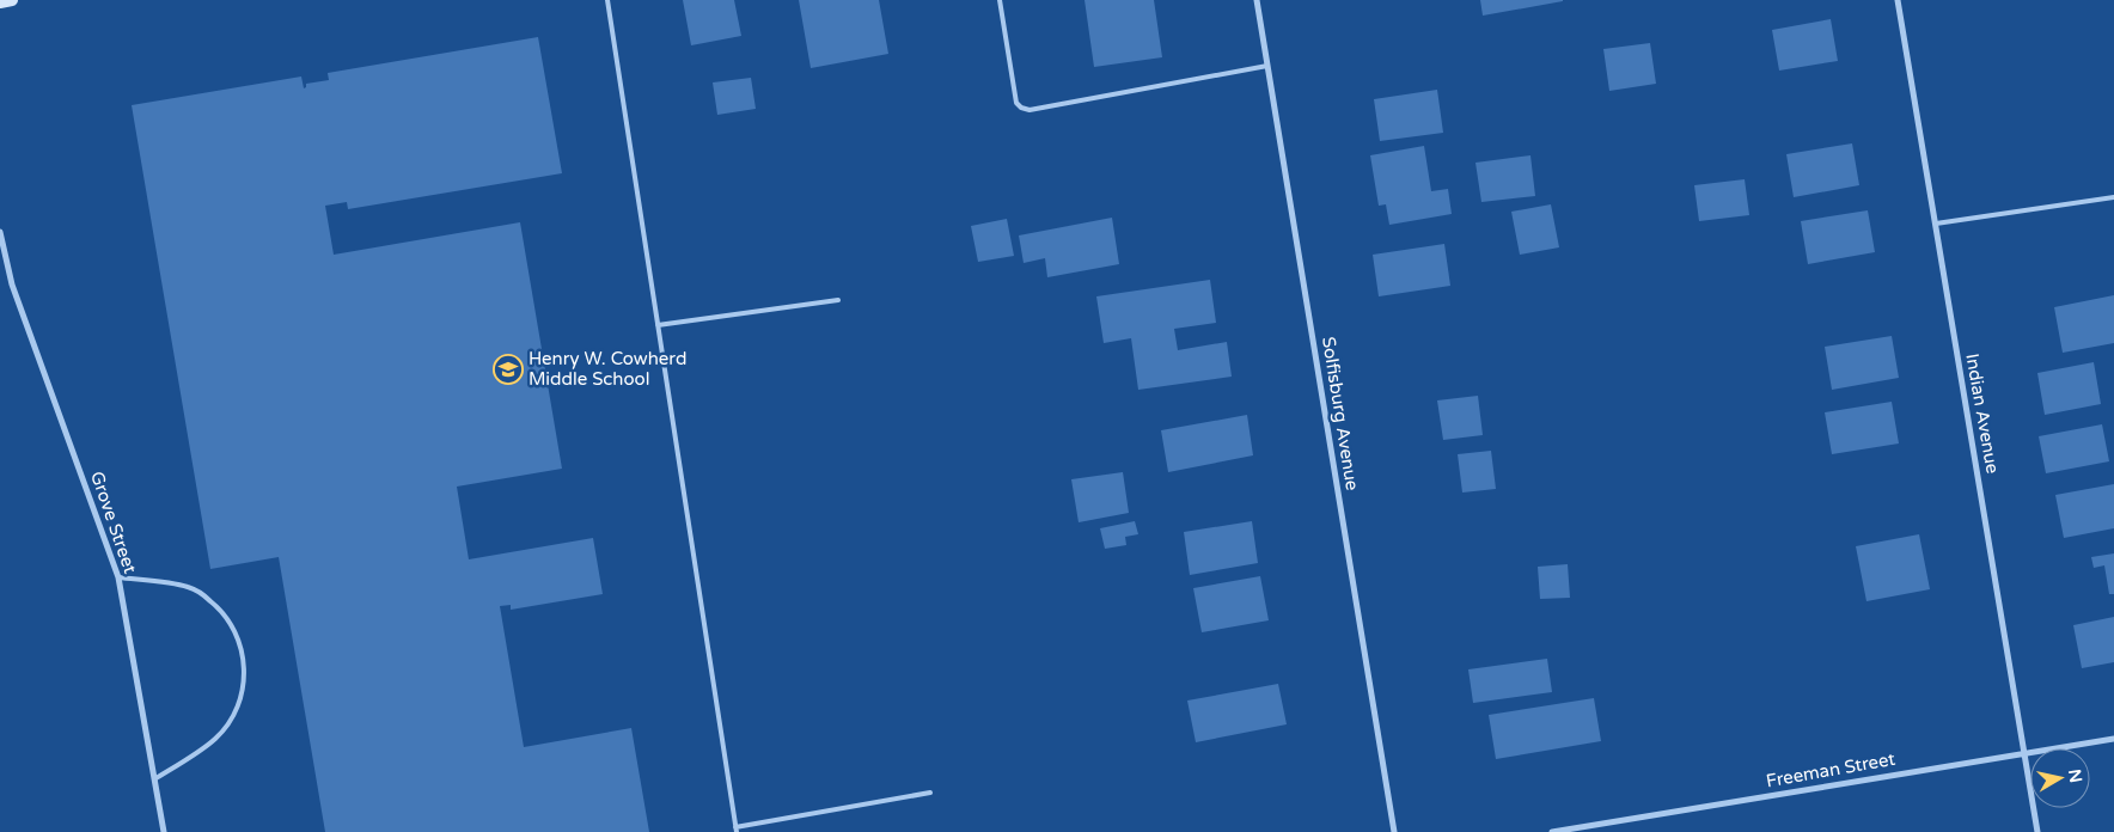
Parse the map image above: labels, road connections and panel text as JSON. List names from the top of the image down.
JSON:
{
  "streets": {
    "street": [
      "Solfisburg Avenue",
      "Indian Avenue",
      "Grove Street",
      "Freeman Street"
    ]
  },
  "crossings": [
    ["Indian Avenue", "Freeman Street"]
  ],
  "places": {
    "school or university": ["Henry W. Cowherd Middle School"]
  },
  "north": "right"
}
